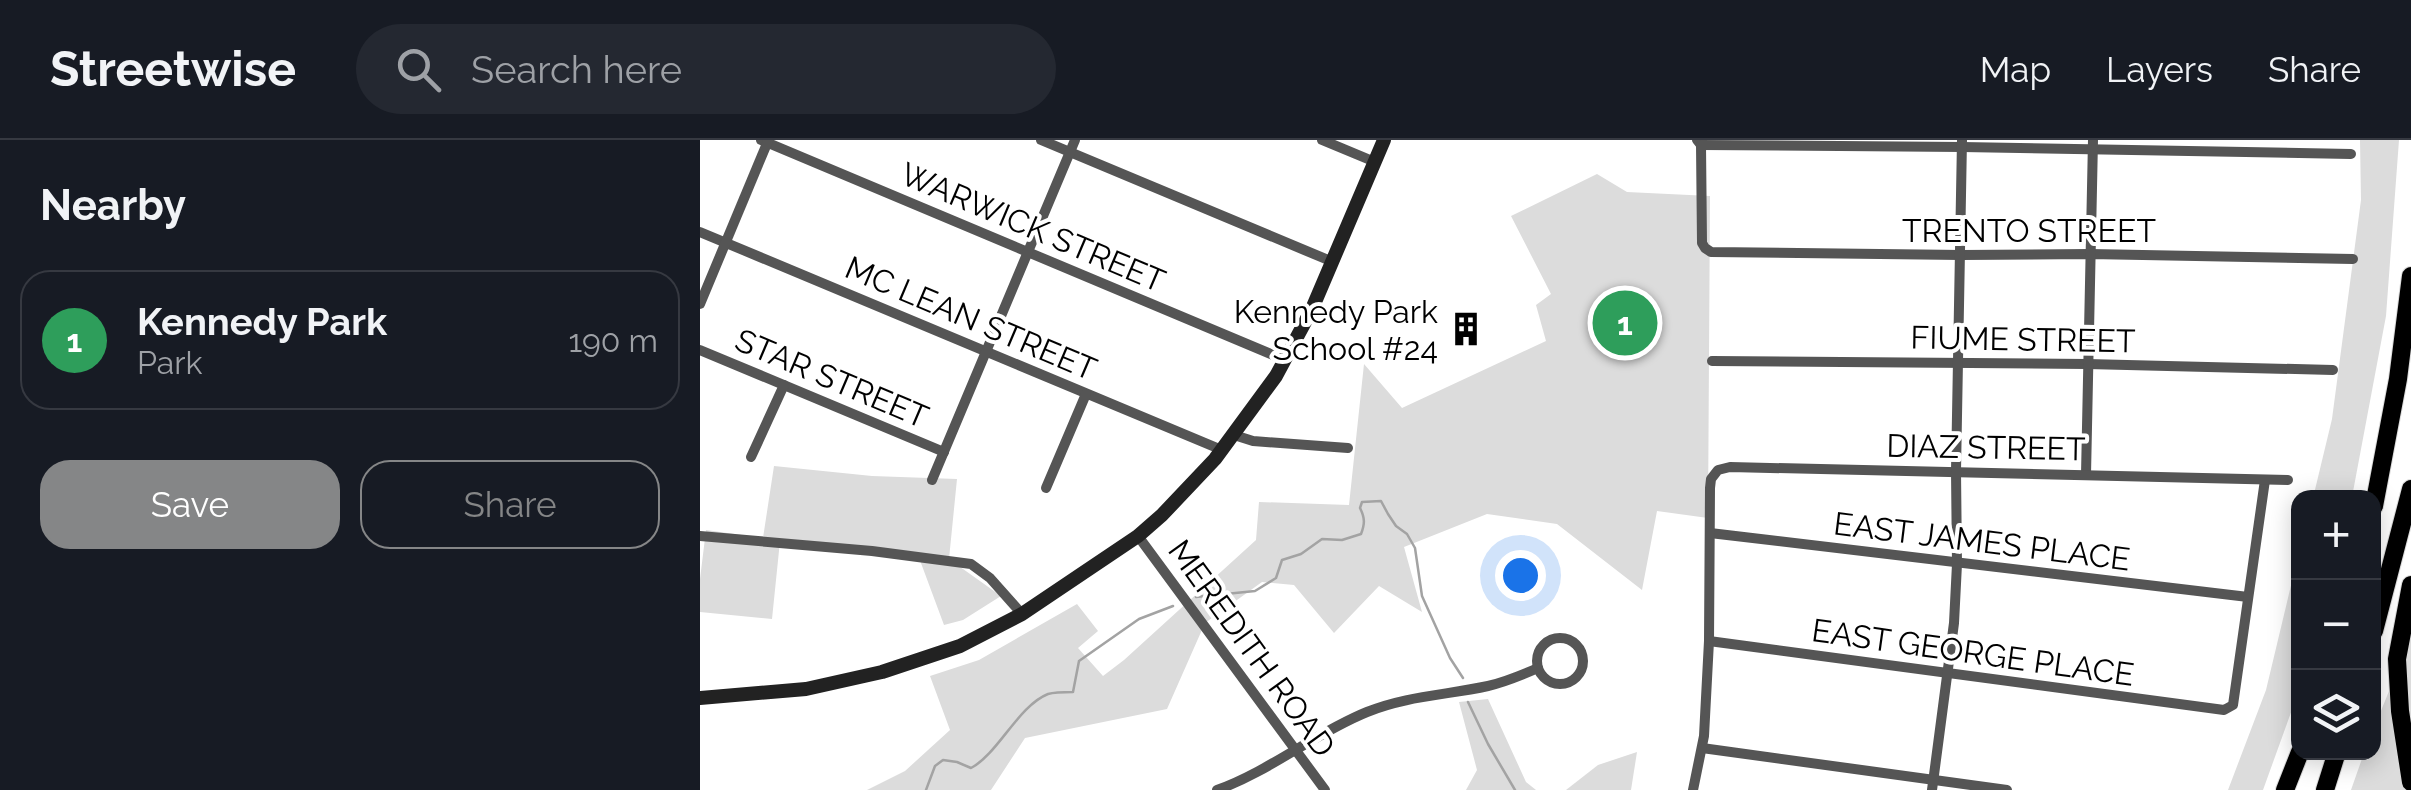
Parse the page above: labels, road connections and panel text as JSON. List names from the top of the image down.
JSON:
{
  "streets": {
    "street": [
      "WARWICK STREET",
      "TRENTO STREET",
      "MC LEAN STREET",
      "FIUME STREET",
      "STAR STREET",
      "DIAZ STREET",
      "EAST JAMES PLACE",
      "MEREDITH ROAD",
      "EAST GEORGE PLACE"
    ]
  },
  "crossings": [
    ["DIAZ STREET", "EAST JAMES PLACE"],
    ["EAST JAMES PLACE", "EAST GEORGE PLACE"]
  ],
  "places": {
    "building": ["Kennedy Park School #24"]
  },
  "page": {
    "header": "Streetwise",
    "search": "Search here",
    "nav": ["Map", "Layers", "Share"],
    "heading": "Nearby",
    "list": [
      {
        "mark": "1",
        "name": "Kennedy Park",
        "note": "Park",
        "value": "190 m"
      }
    ],
    "pins": "1",
    "buttons": ["Save", "Share"],
    "map_buttons": ["+", "−"]
  }
}
